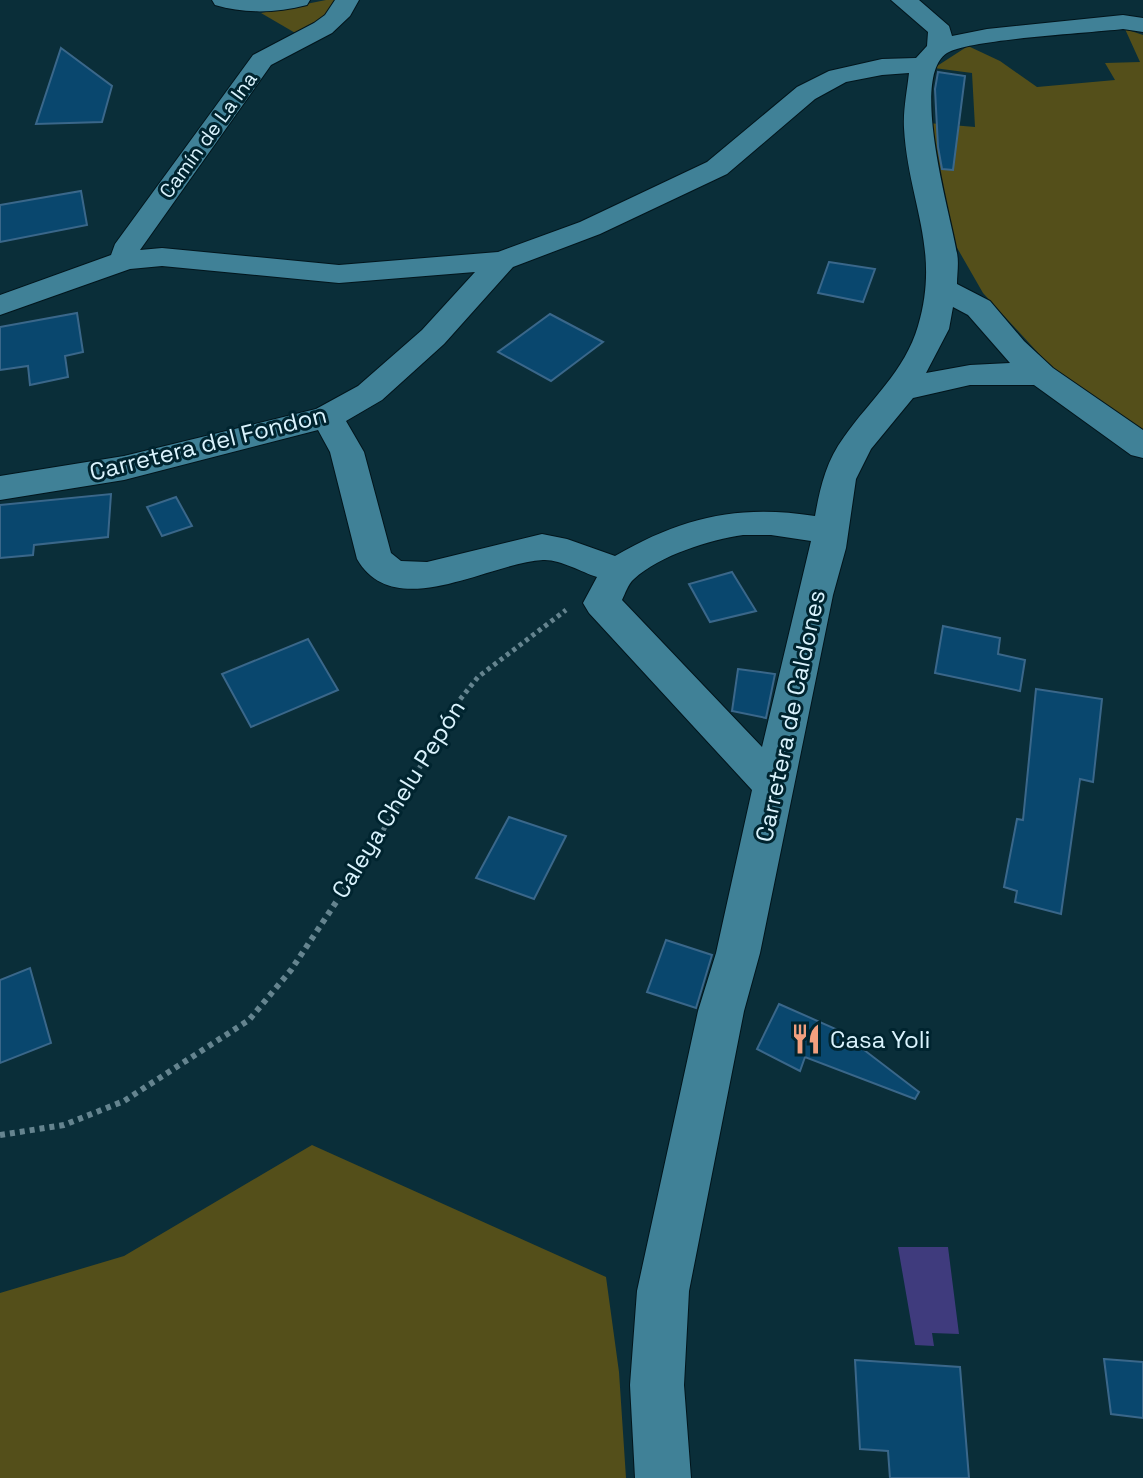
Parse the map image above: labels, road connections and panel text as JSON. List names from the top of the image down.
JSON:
{
  "streets": {
    "street": ["Camín de La Ina", "Carretera del Fondon", "Carretera de Caldones"],
    "path": ["Caleya Chelu Pepón"]
  },
  "places": {
    "restaurant": ["Casa Yoli"]
  }
}
